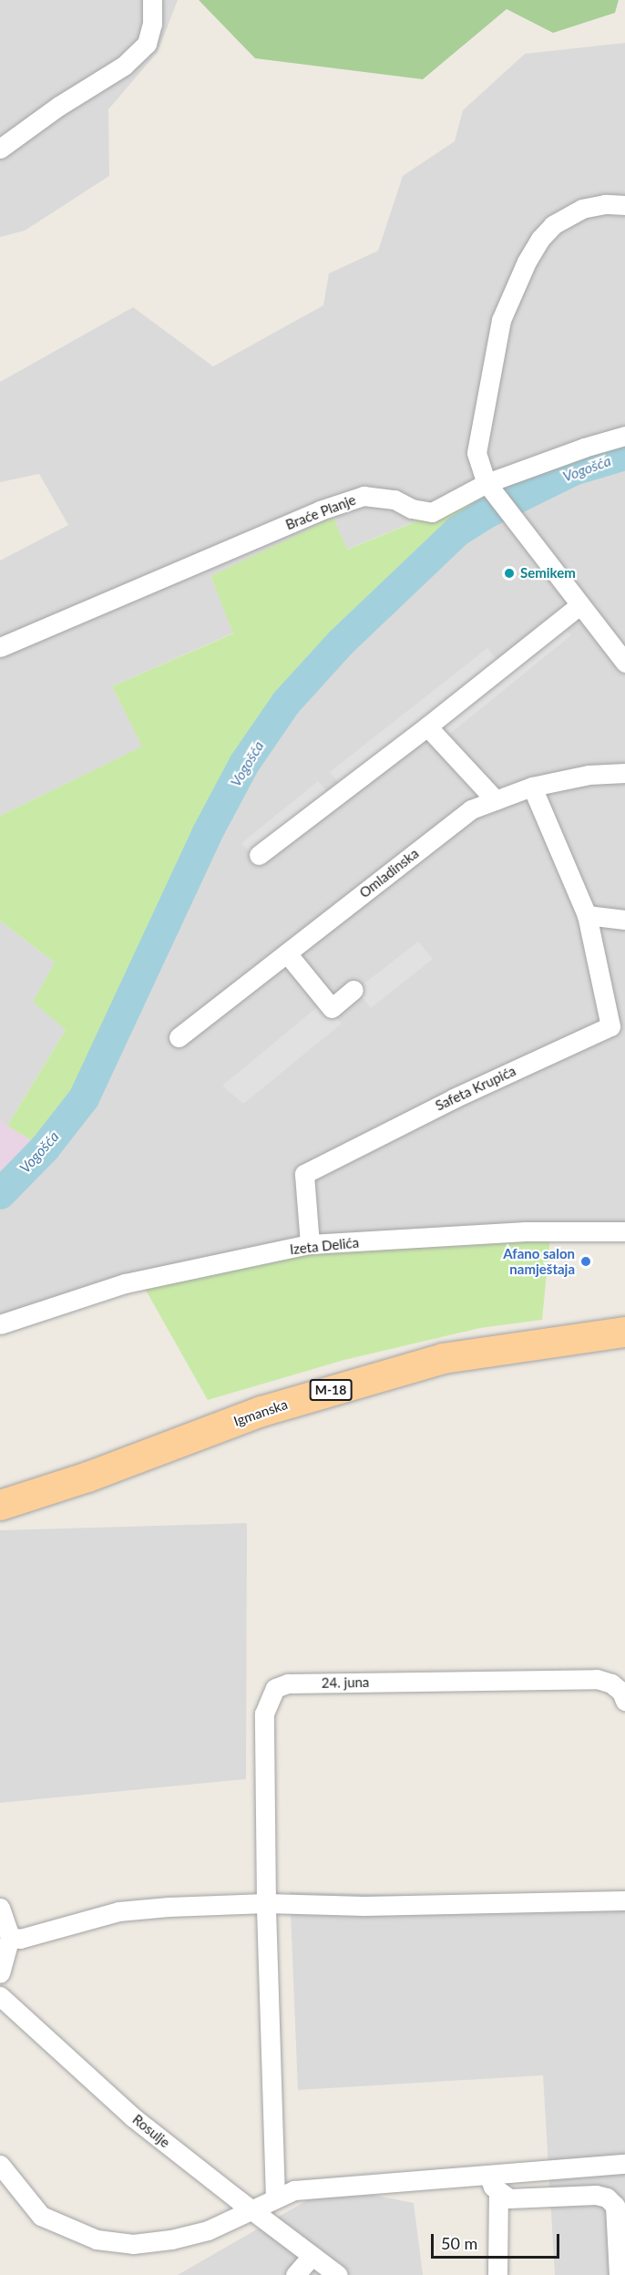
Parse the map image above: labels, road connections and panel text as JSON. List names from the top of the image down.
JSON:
{
  "streets": {
    "main road": ["M-18", "Igmanska"],
    "street": [
      "Braće Planje",
      "Omladinska",
      "Safeta Krupića",
      "Izeta Delića",
      "24. juna",
      "Rosulje"
    ]
  },
  "crossings": [
    ["Omladinska", "Safeta Krupića"],
    ["Safeta Krupića", "Izeta Delića"]
  ],
  "water": ["Vogošća"],
  "places": ["Semikem", "Afano salon namještaja"],
  "scale_bar": "50 m"
}
